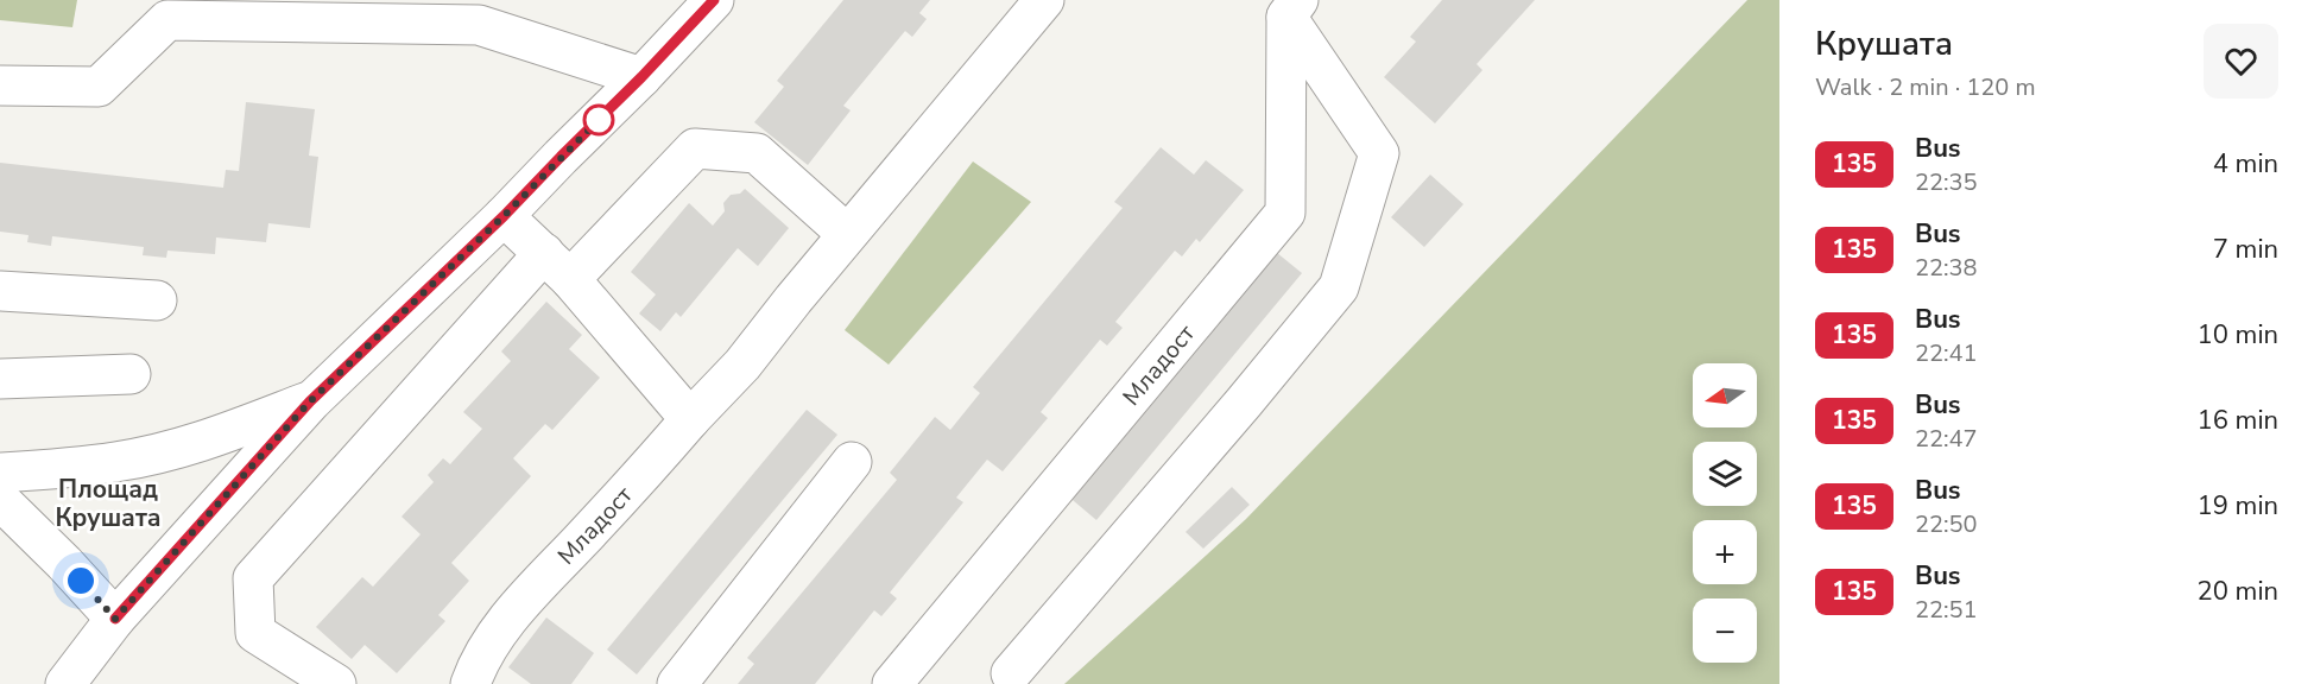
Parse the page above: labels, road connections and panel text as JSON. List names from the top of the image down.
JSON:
{
  "streets": {
    "street": ["Младост"]
  },
  "districts": ["Площад Крушата"],
  "lines": ["bus line 135"],
  "north": "left",
  "page": {
    "heading": ["Крушата", "Walk · 2 min · 120 m"],
    "list": [
      {
        "mark": "135",
        "name": "Bus",
        "note": "22:35",
        "value": "4 min"
      },
      {
        "mark": "135",
        "name": "Bus",
        "note": "22:38",
        "value": "7 min"
      },
      {
        "mark": "135",
        "name": "Bus",
        "note": "22:41",
        "value": "10 min"
      },
      {
        "mark": "135",
        "name": "Bus",
        "note": "22:47",
        "value": "16 min"
      },
      {
        "mark": "135",
        "name": "Bus",
        "note": "22:50",
        "value": "19 min"
      },
      {
        "mark": "135",
        "name": "Bus",
        "note": "22:51",
        "value": "20 min"
      }
    ],
    "map_buttons": ["+", "−"]
  }
}
